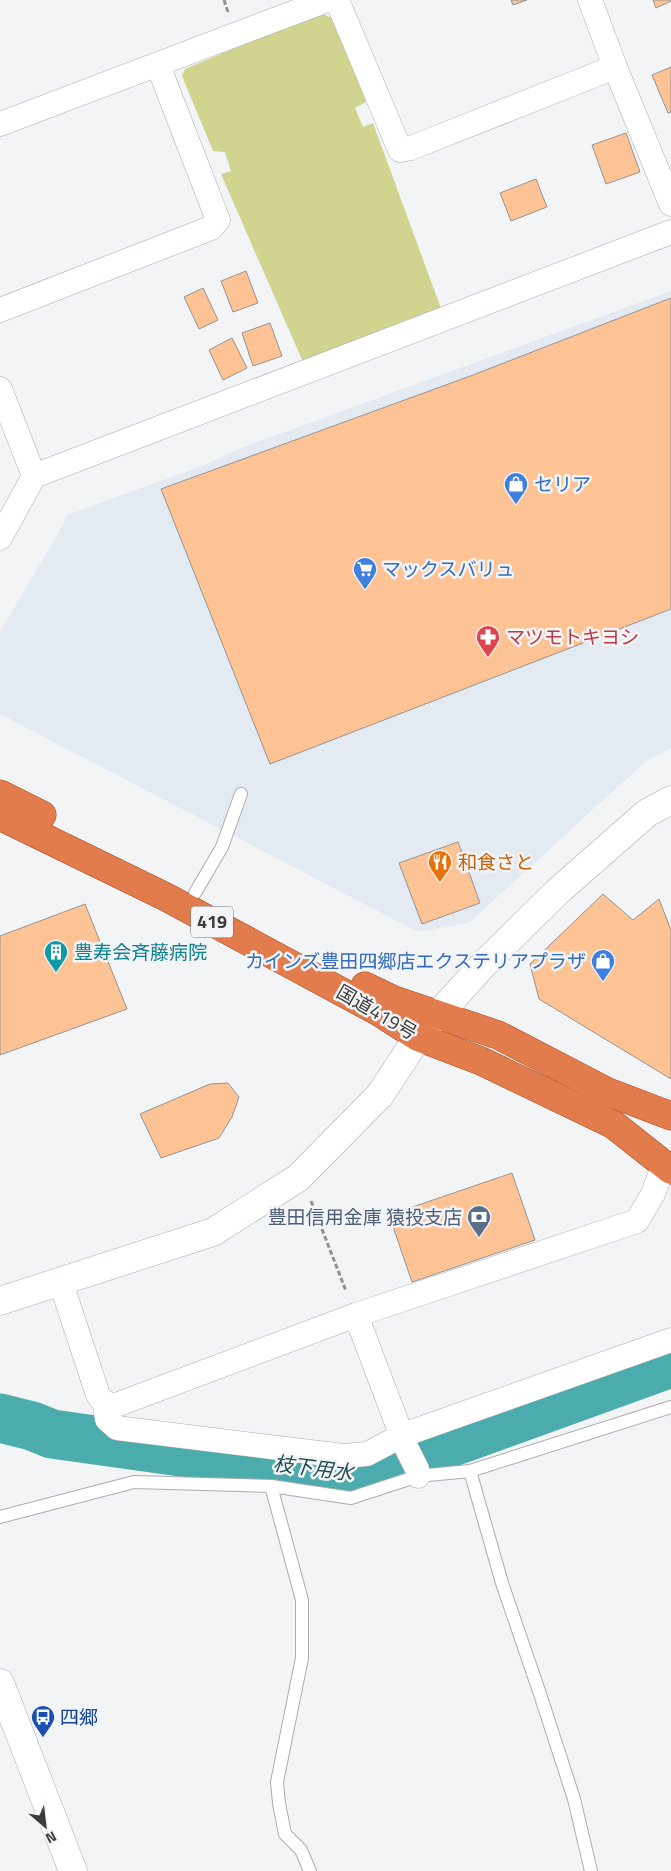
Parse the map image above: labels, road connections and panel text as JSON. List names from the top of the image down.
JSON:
{
  "streets": {
    "highway": ["419", "国道419号"]
  },
  "water": ["枝下用水"],
  "places": {
    "shop": ["セリア", "カインズ豊田四郷店エクステリアプラザ"],
    "supermarket": ["マックスバリュ"],
    "pharmacy": ["マツモトキヨシ"],
    "restaurant": ["和食さと"],
    "building": ["豊寿会斉藤病院"],
    "bank": ["豊田信用金庫 猿投支店"],
    "bus stop": ["四郷"]
  },
  "north": "bottom right"
}
